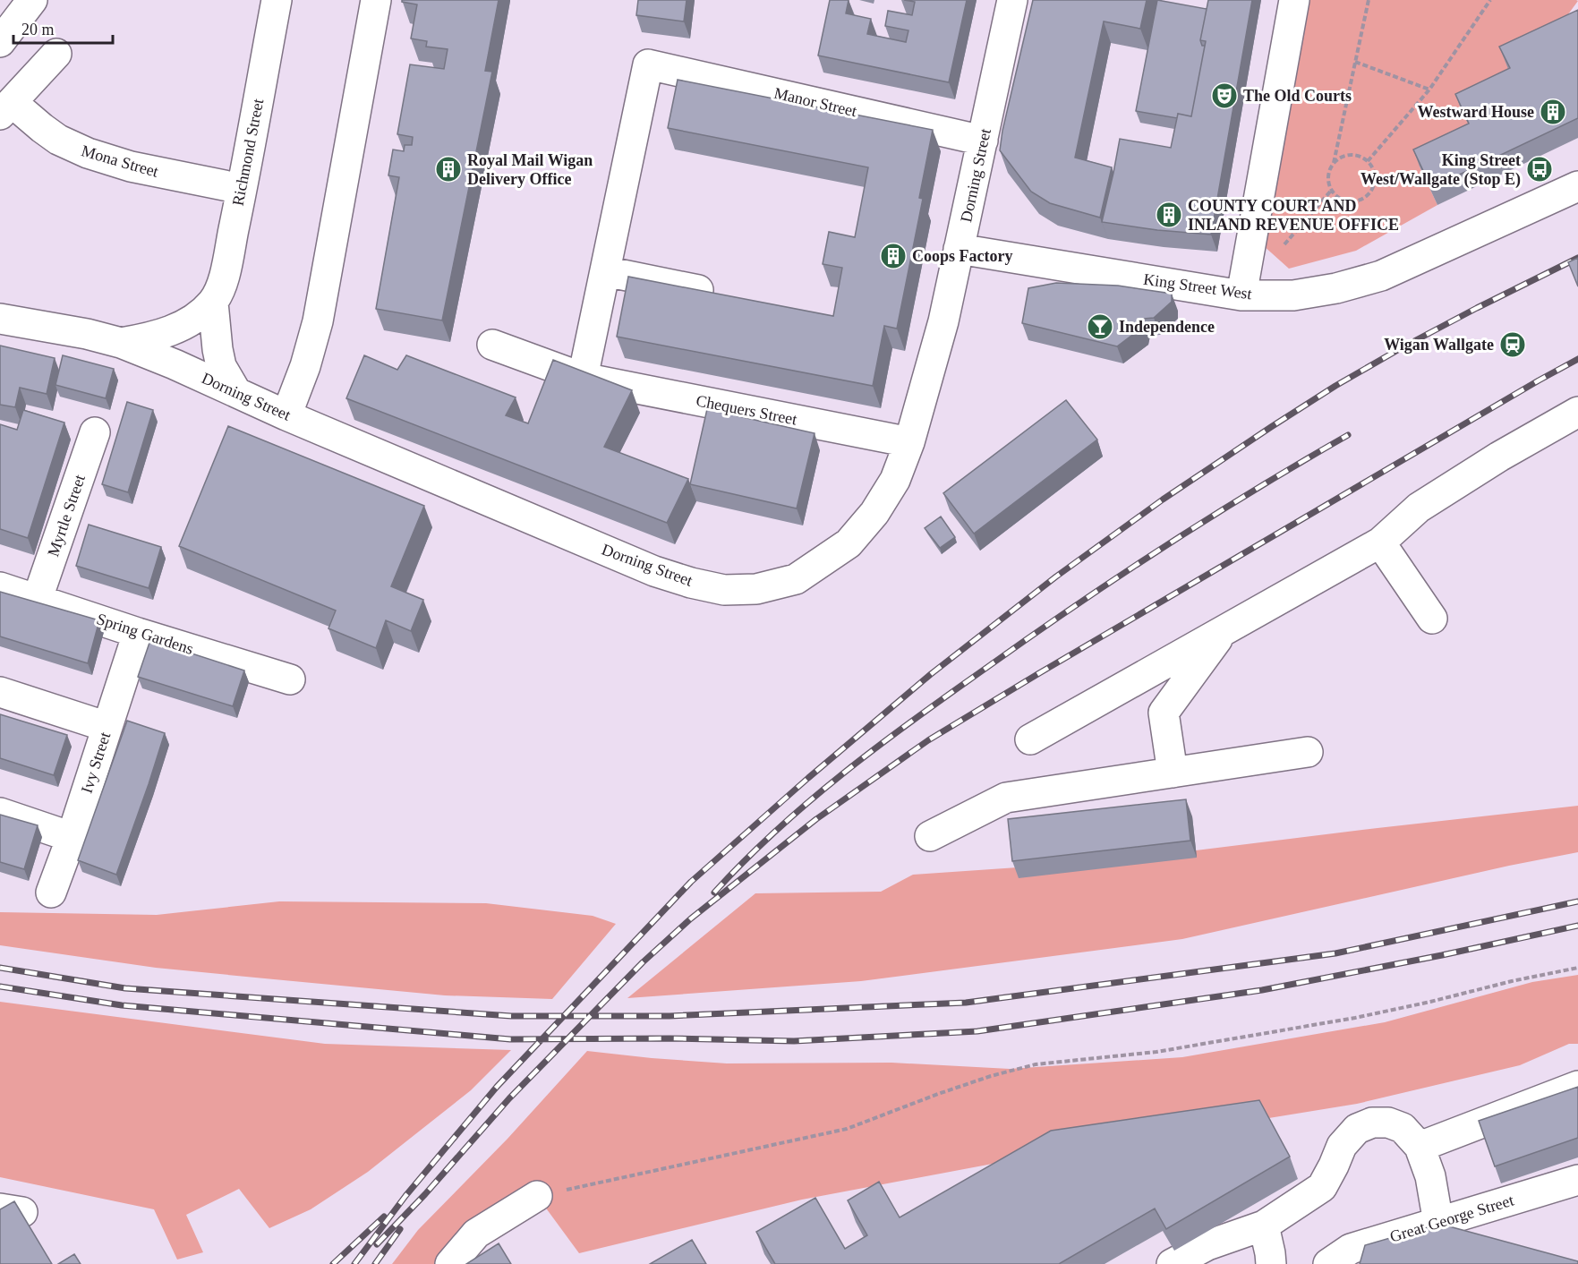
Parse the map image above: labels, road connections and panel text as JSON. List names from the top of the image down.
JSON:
{
  "streets": {
    "street": [
      "Manor Street",
      "Richmond Street",
      "Mona Street",
      "Dorning Street",
      "King Street West",
      "Chequers Street",
      "Myrtle Street",
      "Spring Gardens",
      "Ivy Street",
      "Great George Street"
    ]
  },
  "crossings": [
    ["Manor Street", "Dorning Street"],
    ["Richmond Street", "Mona Street"],
    ["Richmond Street", "Dorning Street"],
    ["Dorning Street", "King Street West"],
    ["Dorning Street", "Chequers Street"],
    ["Myrtle Street", "Spring Gardens"],
    ["Spring Gardens", "Ivy Street"]
  ],
  "places": {
    "theatre": ["The Old Courts"],
    "building": [
      "Westward House",
      "Royal Mail Wigan Delivery Office",
      "COUNTY COURT AND INLAND REVENUE OFFICE",
      "Coops Factory"
    ],
    "bus stop": ["King Street West/Wallgate (Stop E)"],
    "bar": ["Independence"],
    "station": ["Wigan Wallgate"]
  },
  "scale_bar": "20 m"
}
